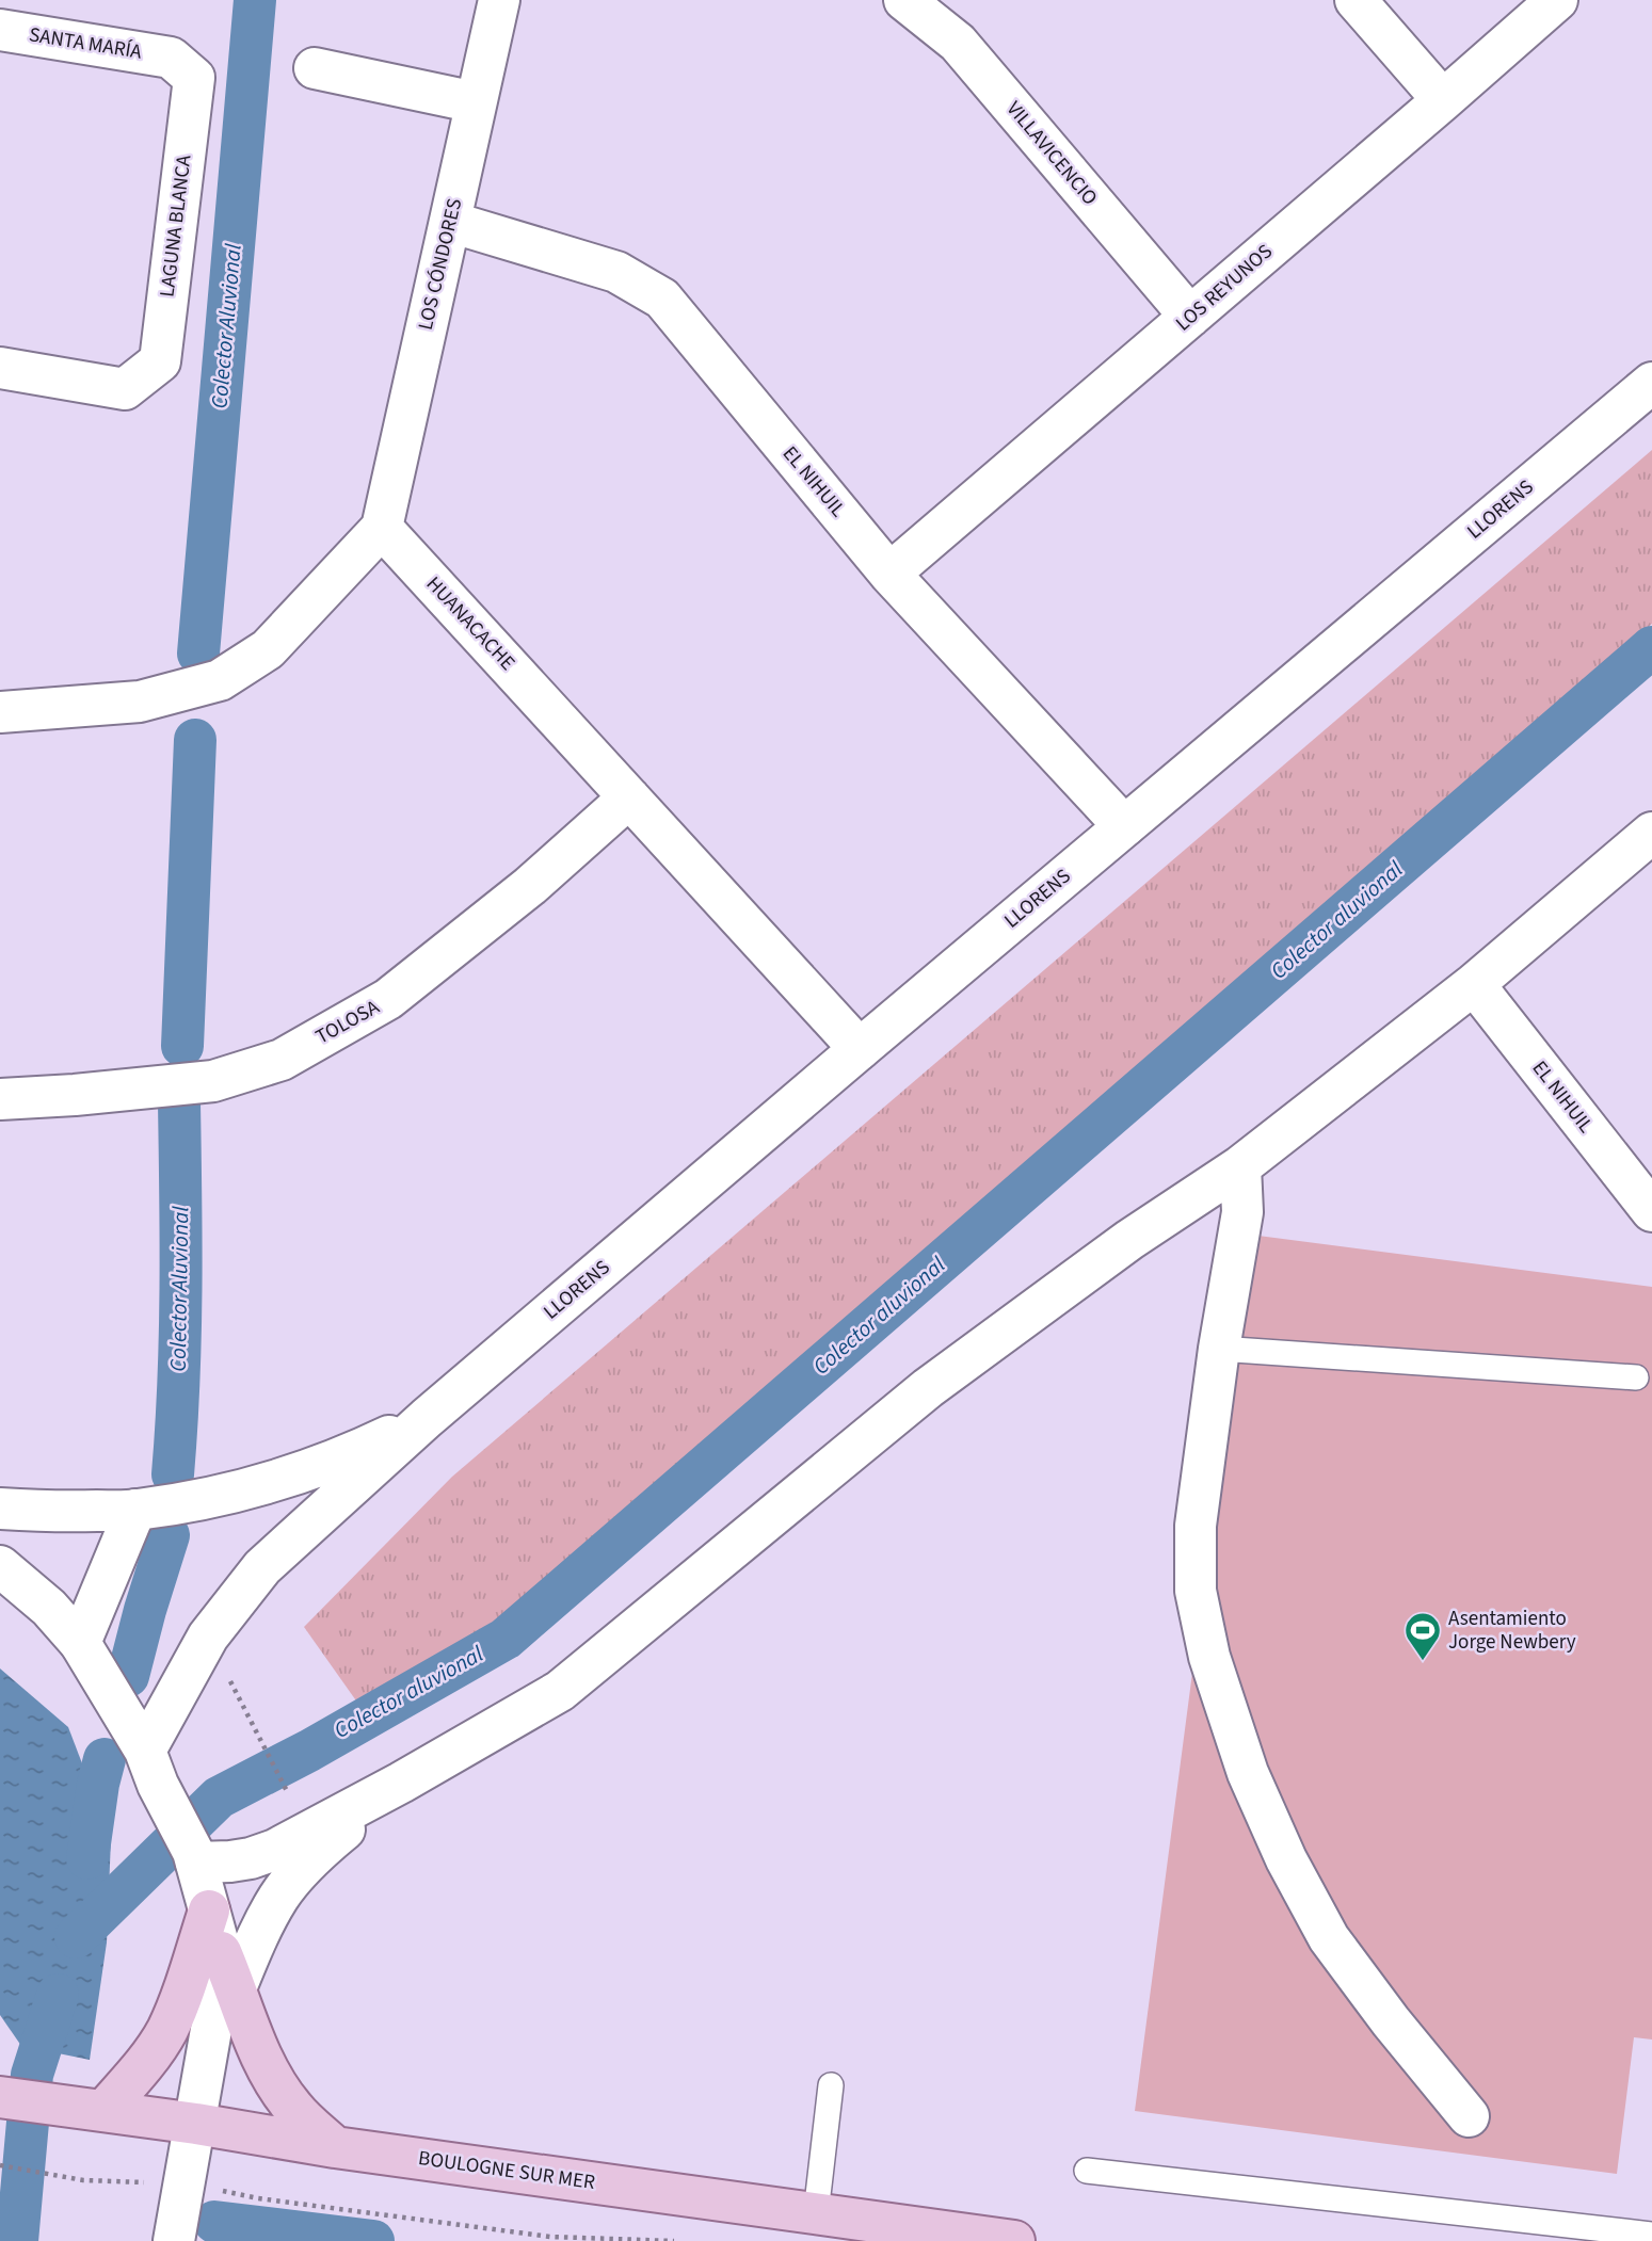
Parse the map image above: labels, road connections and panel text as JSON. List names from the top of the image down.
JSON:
{
  "streets": {
    "main road": ["BOULOGNE SUR MER"],
    "street": [
      "SANTA MARÍA",
      "VILLAVICENCIO",
      "LAGUNA BLANCA",
      "LOS CÓNDORES",
      "LOS REYUNOS",
      "EL NIHUIL",
      "LLORENS",
      "HUANACACHE",
      "TOLOSA"
    ]
  },
  "crossings": [
    ["SANTA MARÍA", "LAGUNA BLANCA"],
    ["VILLAVICENCIO", "LOS REYUNOS"],
    ["LOS CÓNDORES", "EL NIHUIL"],
    ["LOS CÓNDORES", "HUANACACHE"],
    ["LOS REYUNOS", "EL NIHUIL"],
    ["EL NIHUIL", "LLORENS"],
    ["LLORENS", "HUANACACHE"],
    ["HUANACACHE", "TOLOSA"]
  ],
  "water": ["Colector Aluvional", "Colector aluvional"],
  "places": {
    "sports": ["Asentamiento Jorge Newbery"]
  }
}
